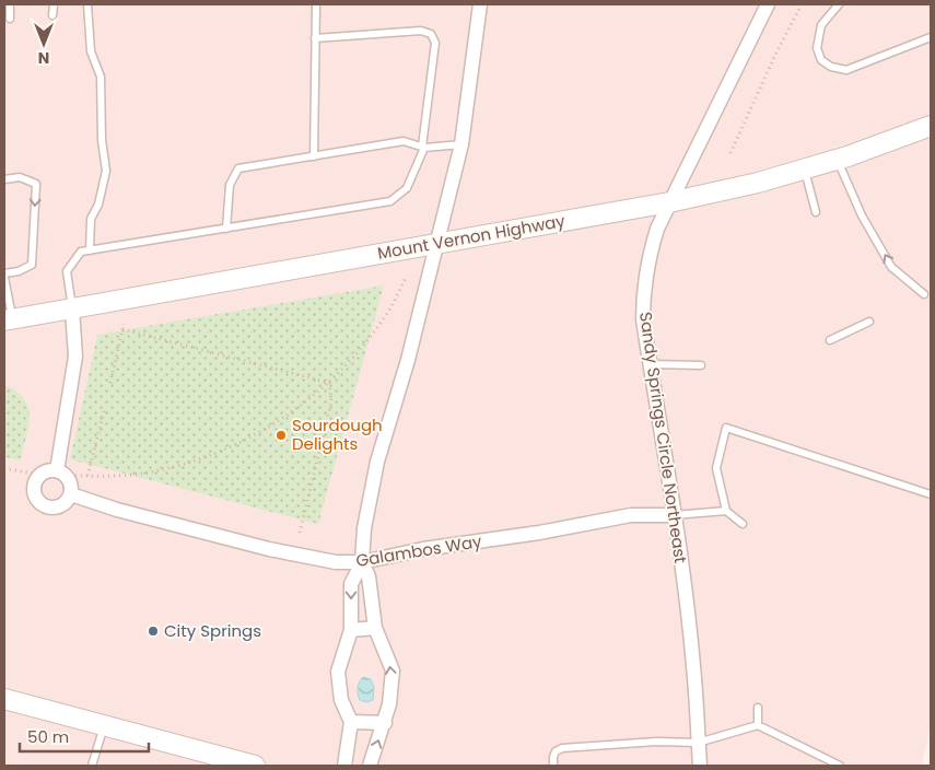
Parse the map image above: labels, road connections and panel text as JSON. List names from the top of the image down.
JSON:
{
  "streets": {
    "street": ["Mount Vernon Highway", "Sandy Springs Circle Northeast", "Galambos Way"]
  },
  "crossings": [
    ["Mount Vernon Highway", "Sandy Springs Circle Northeast"],
    ["Sandy Springs Circle Northeast", "Galambos Way"]
  ],
  "places": ["Sourdough Delights", "City Springs"],
  "scale_bar": "50 m",
  "north": "bottom"
}
